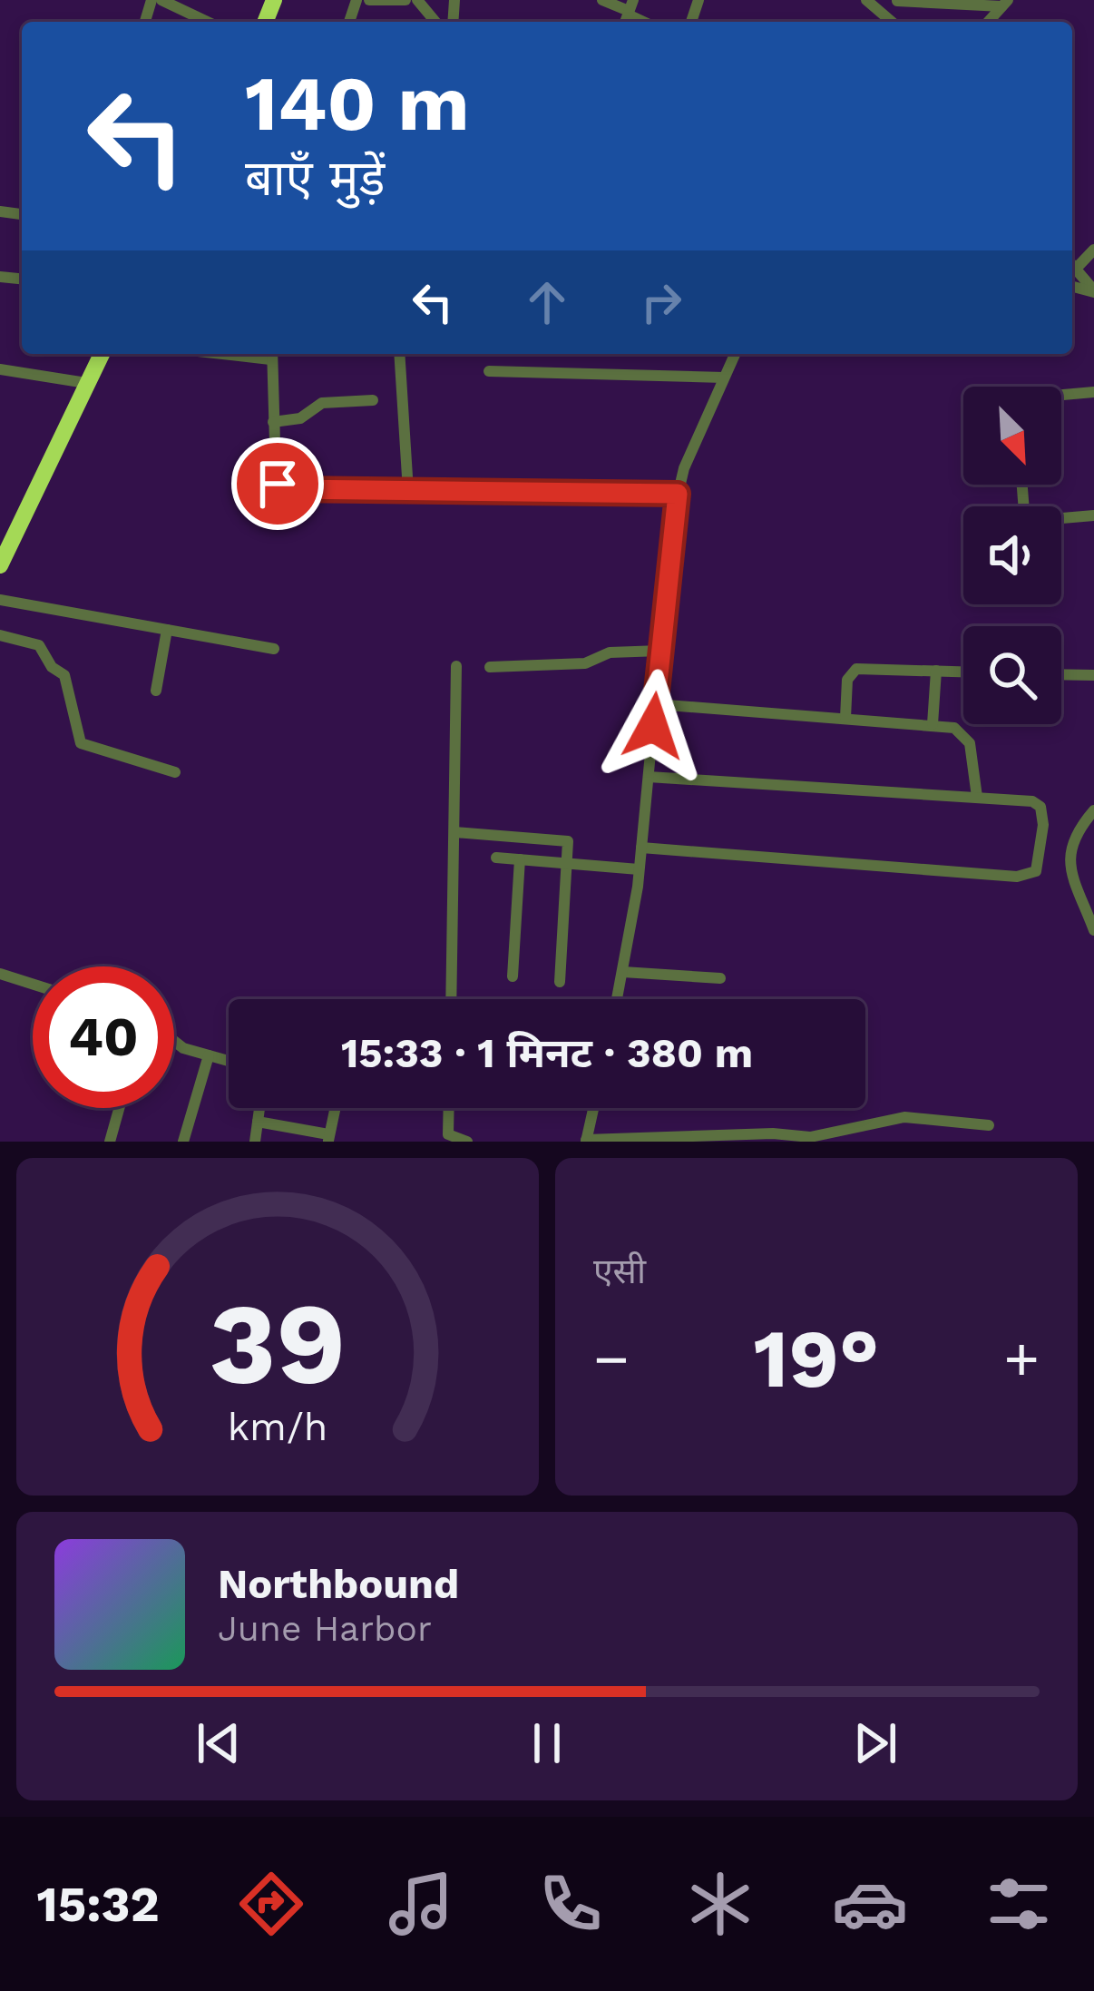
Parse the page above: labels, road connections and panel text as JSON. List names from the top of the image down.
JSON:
{
  "north": "bottom right",
  "page": {
    "turn": ["140 m", "बाएँ मुड़ें"],
    "limit": "40",
    "trip": "15:33 · 1 मिनट · 380 m",
    "tile": "एसी",
    "heat": ["−", "19°", "+"],
    "song": ["Northbound", "June Harbor"],
    "tabs": "15:32",
    "gauge": ["39", "km/h"]
  }
}
